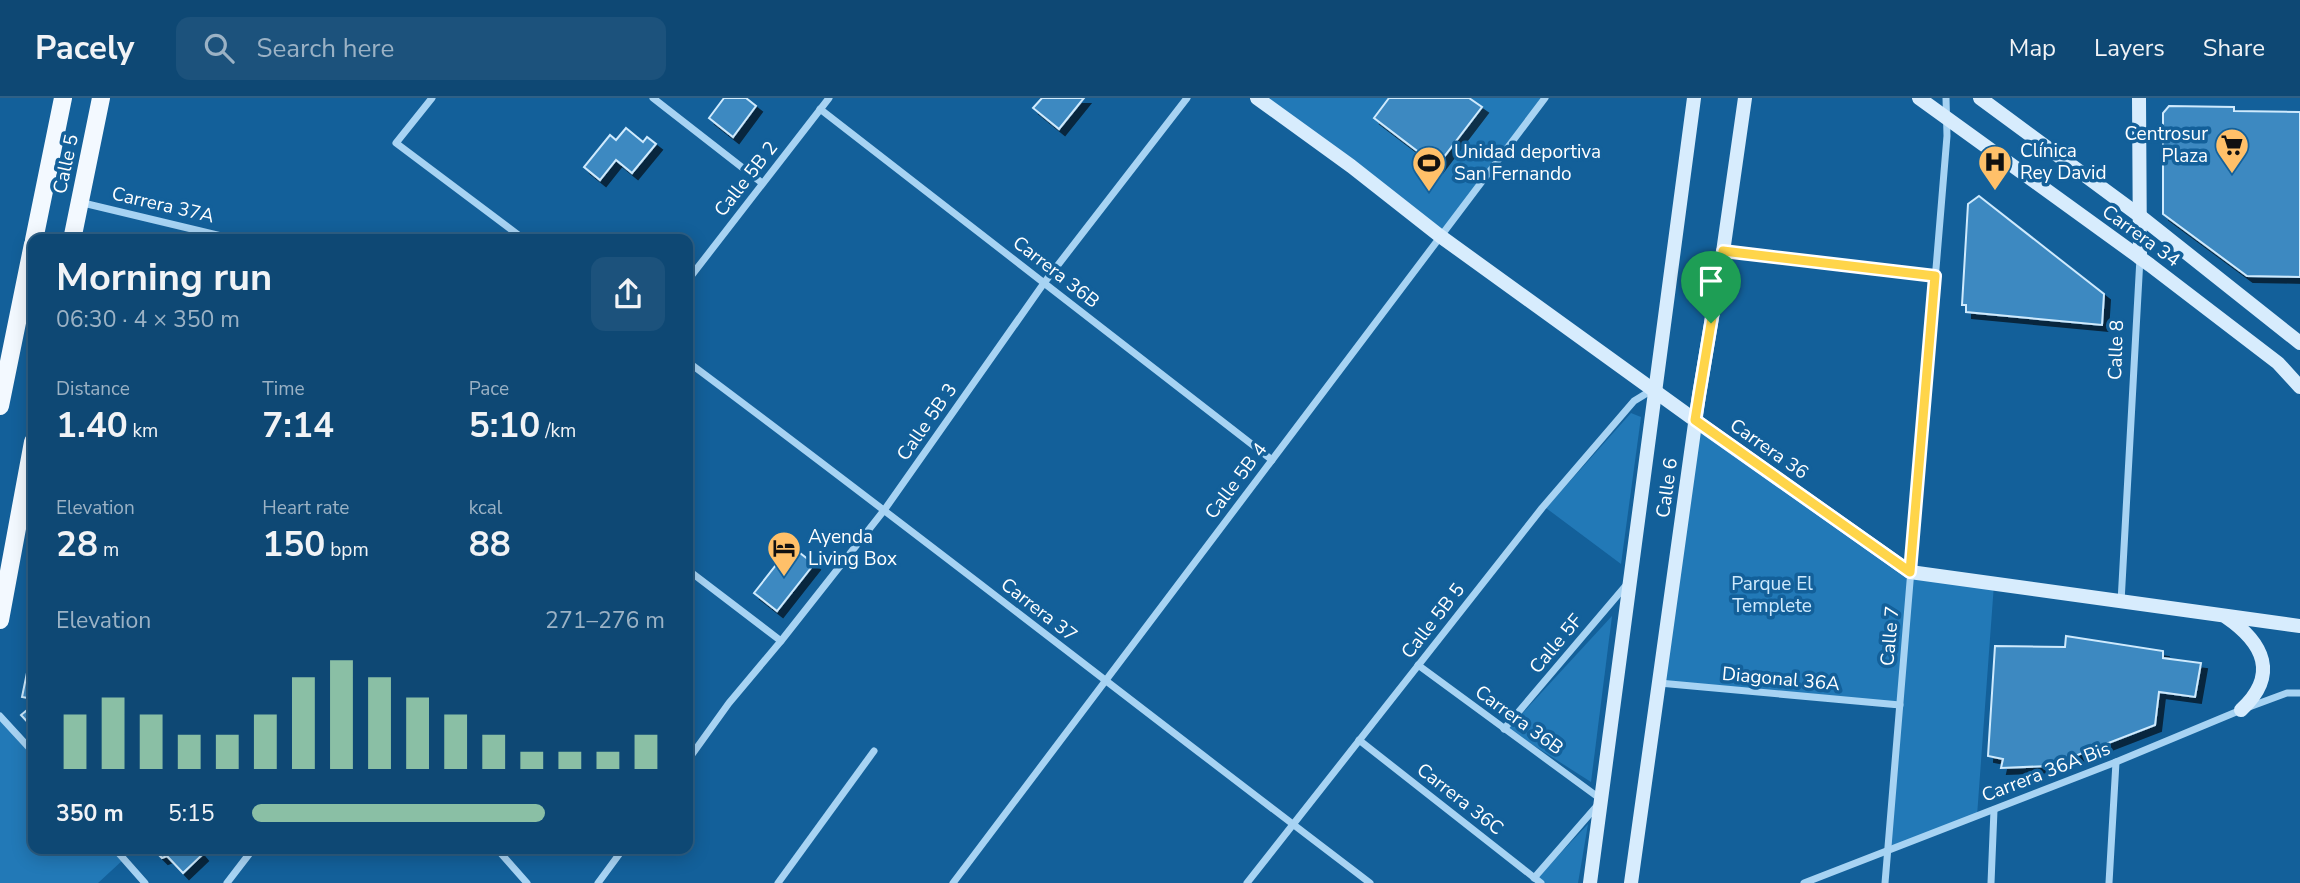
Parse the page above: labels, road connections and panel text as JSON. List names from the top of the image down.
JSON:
{
  "streets": {
    "main road": [
      "Calle 5",
      "Carrera 34",
      "Calle 8",
      "Carrera 36",
      "Calle 6"
    ],
    "street": [
      "Calle 5B 2",
      "Carrera 37A",
      "Carrera 36B",
      "Calle 5B 3",
      "Calle 5B 4",
      "Carrera 37",
      "Calle 5B 5",
      "Calle 7",
      "Calle 5F",
      "Diagonal 36A",
      "Carrera 36A Bis",
      "Carrera 36C"
    ]
  },
  "crossings": [
    ["Calle 5", "Carrera 37A"],
    ["Calle 5B 2", "Carrera 36B"],
    ["Carrera 34", "Calle 8"],
    ["Carrera 34", "Calle 7"],
    ["Carrera 36B", "Calle 5B 3"],
    ["Carrera 36B", "Calle 5B 4"],
    ["Carrera 36B", "Calle 6"],
    ["Carrera 36B", "Calle 5B 5"],
    ["Carrera 36B", "Calle 5F"],
    ["Calle 8", "Carrera 36"],
    ["Calle 5B 3", "Carrera 37"],
    ["Carrera 36", "Calle 5B 4"],
    ["Carrera 36", "Calle 6"],
    ["Carrera 36", "Calle 5B 5"],
    ["Carrera 36", "Calle 7"],
    ["Calle 5B 4", "Carrera 37"],
    ["Calle 6", "Calle 5B 5"],
    ["Calle 6", "Calle 5F"],
    ["Calle 6", "Diagonal 36A"],
    ["Carrera 37", "Calle 5B 5"],
    ["Calle 5B 5", "Carrera 36C"],
    ["Calle 7", "Diagonal 36A"],
    ["Calle 7", "Carrera 36A Bis"]
  ],
  "parks": ["Parque El Templete"],
  "places": {
    "supermarket": ["Centrosur Plaza"],
    "hospital": ["Clínica Rey David"],
    "sports": ["Unidad deportiva San Fernando"],
    "hotel": ["Ayenda Living Box"]
  },
  "page": {
    "header": "Pacely",
    "search": "Search here",
    "nav": ["Map", "Layers", "Share"],
    "heading": ["Morning run", "06:30 · 4 × 350 m"],
    "stats": [
      ["Distance", "1.40 km"],
      ["Time", "7:14"],
      ["Pace", "5:10 /km"],
      ["Elevation", "28 m"],
      ["Heart rate", "150 bpm"],
      ["kcal", "88"]
    ],
    "chart": ["Elevation", "271–276 m"],
    "list": [
      {
        "name": "350 m",
        "note": "5:15"
      }
    ]
  }
}
